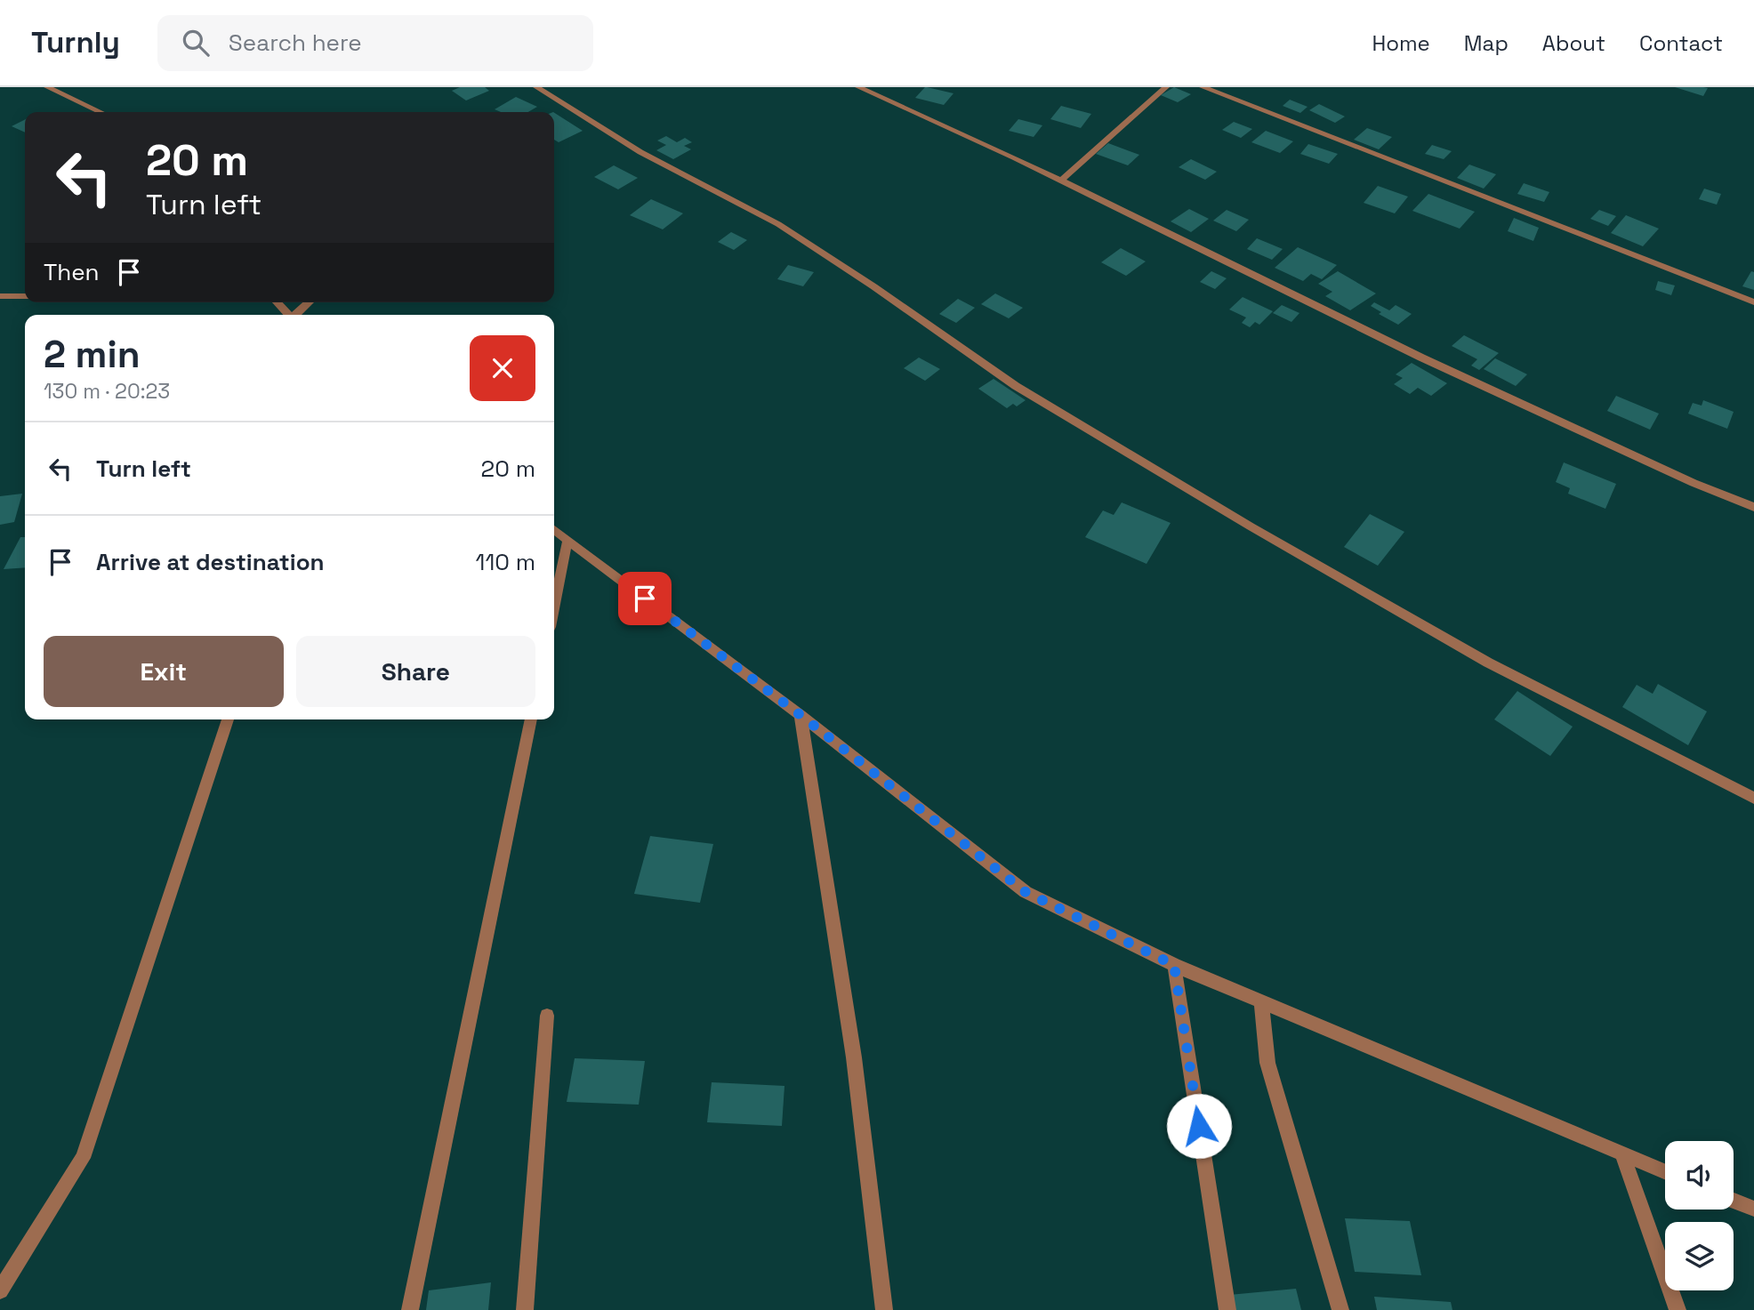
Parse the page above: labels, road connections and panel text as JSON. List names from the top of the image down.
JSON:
{
  "page": {
    "header": "Turnly",
    "search": "Search here",
    "nav": [
      "Home",
      "Map",
      "About",
      "Contact"
    ],
    "turn": ["20 m", "Turn left"],
    "then": "Then",
    "heading": ["2 min", "130 m · 20:23"],
    "list": [
      {
        "name": "Turn left",
        "value": "20 m"
      },
      {
        "name": "Arrive at destination",
        "value": "110 m"
      }
    ],
    "buttons": ["Exit", "Share"]
  }
}
